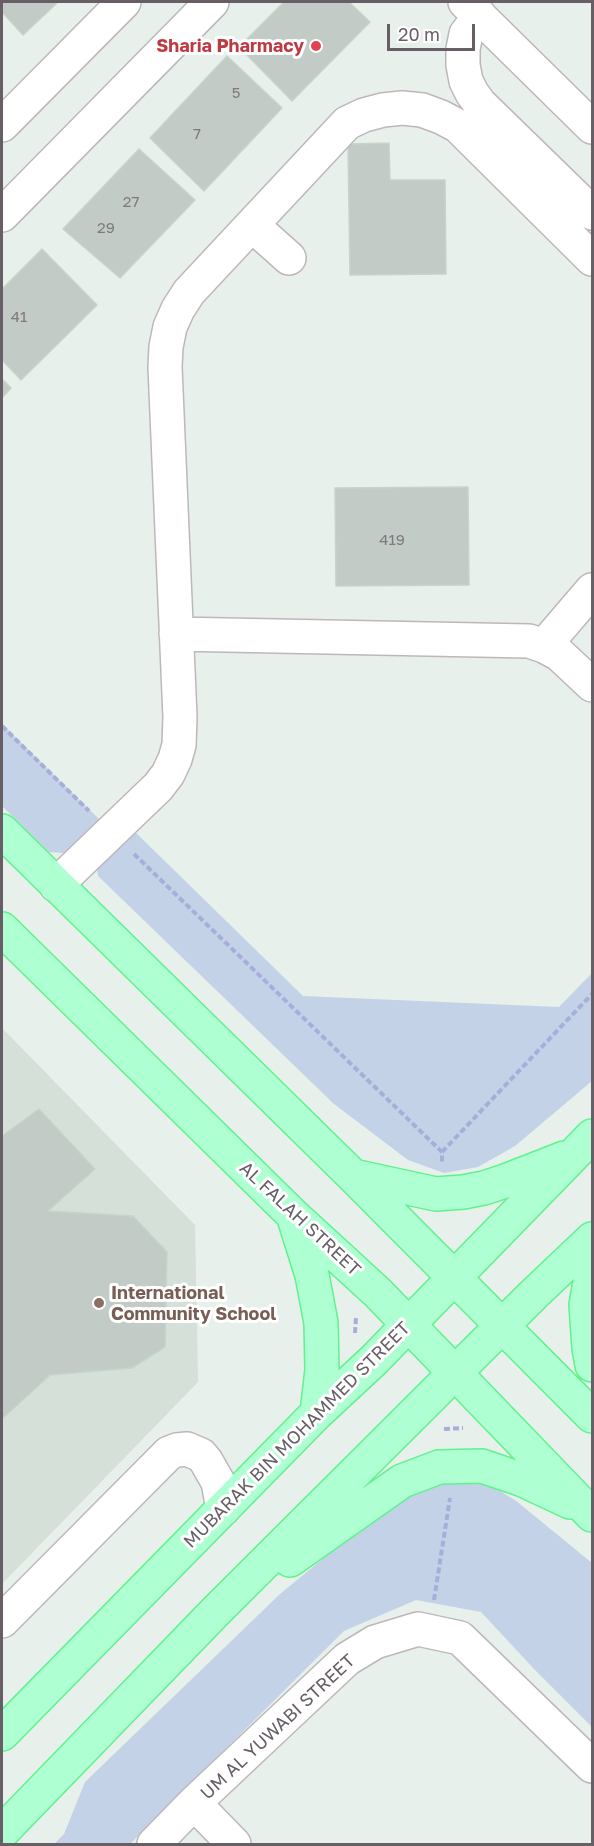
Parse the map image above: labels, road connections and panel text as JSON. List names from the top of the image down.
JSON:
{
  "streets": {
    "main road": ["AL FALAH STREET", "MUBARAK BIN MOHAMMED STREET"],
    "street": ["UM AL YUWABI STREET"]
  },
  "crossings": [
    ["AL FALAH STREET", "MUBARAK BIN MOHAMMED STREET"]
  ],
  "places": ["Sharia Pharmacy", "International Community School"],
  "house_numbers": [
    "5",
    "7",
    "27",
    "29",
    "41",
    "419"
  ],
  "scale_bar": "20 m"
}
